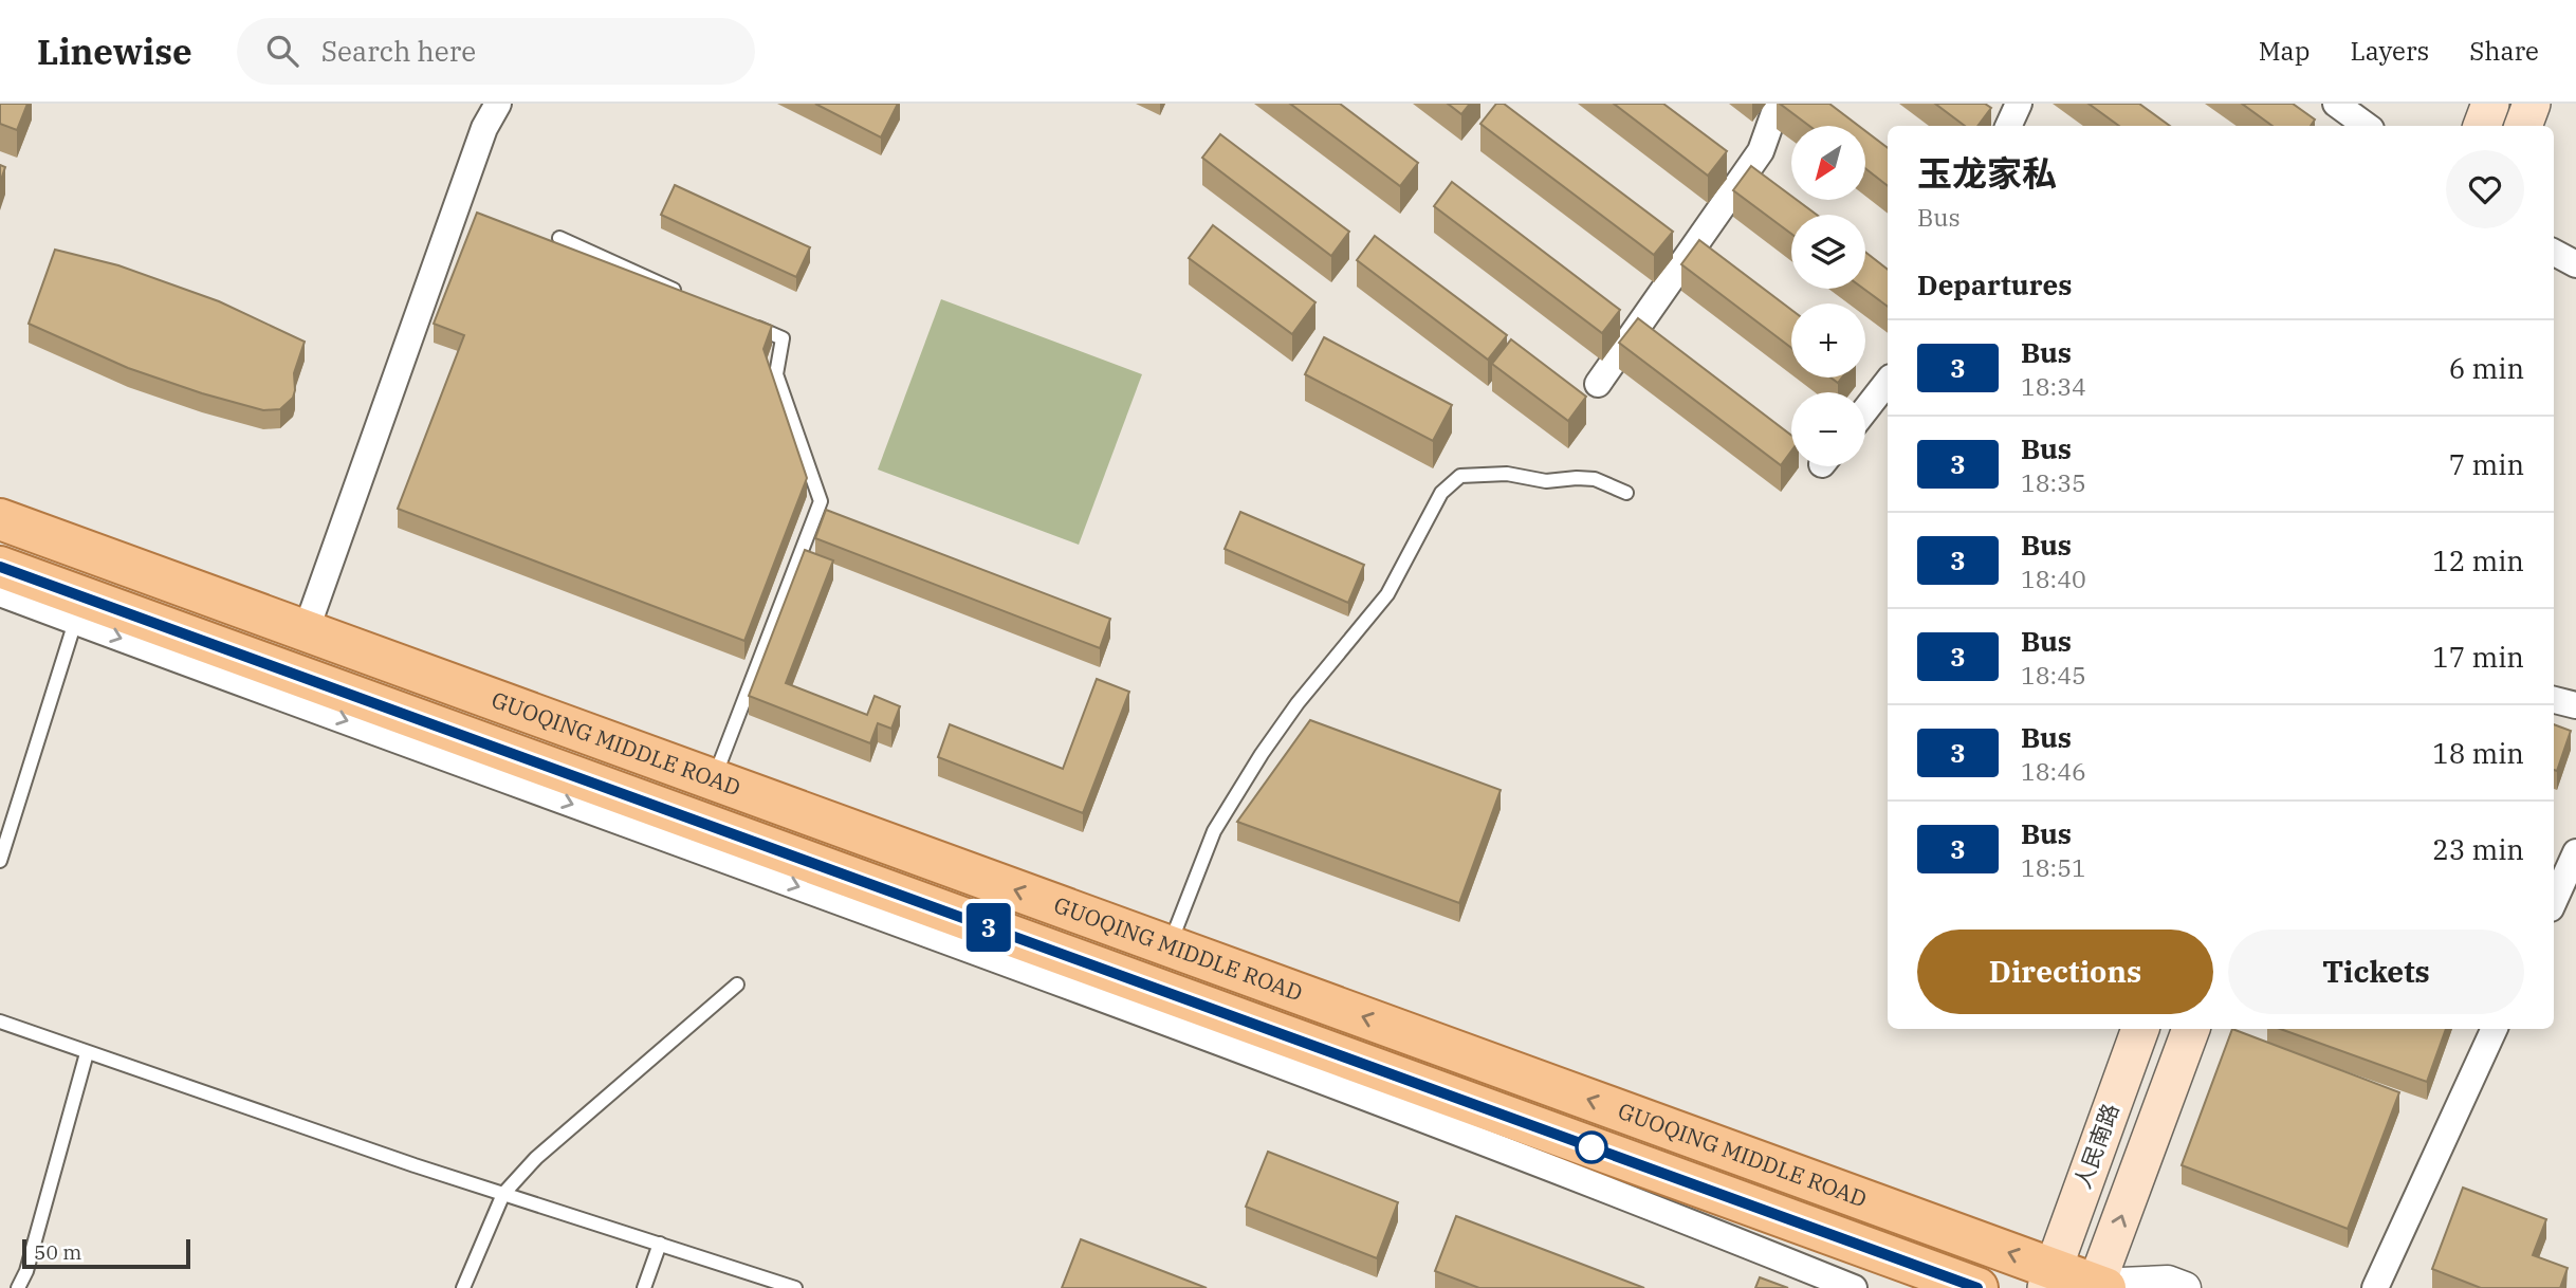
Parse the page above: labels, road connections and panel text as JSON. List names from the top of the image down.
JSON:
{
  "streets": {
    "main road": ["GUOQING MIDDLE ROAD", "人民南路"]
  },
  "crossings": [
    ["GUOQING MIDDLE ROAD", "人民南路"]
  ],
  "lines": ["bus line 3"],
  "scale_bar": "50 m",
  "north": "bottom left",
  "page": {
    "header": "Linewise",
    "search": "Search here",
    "nav": ["Map", "Layers", "Share"],
    "on_map": "3",
    "map_buttons": ["+", "−"],
    "heading": [
      ["玉龙家私", "Bus"],
      "Departures"
    ],
    "list": [
      {
        "mark": "3",
        "name": "Bus",
        "note": "18:34",
        "value": "6 min"
      },
      {
        "mark": "3",
        "name": "Bus",
        "note": "18:35",
        "value": "7 min"
      },
      {
        "mark": "3",
        "name": "Bus",
        "note": "18:40",
        "value": "12 min"
      },
      {
        "mark": "3",
        "name": "Bus",
        "note": "18:45",
        "value": "17 min"
      },
      {
        "mark": "3",
        "name": "Bus",
        "note": "18:46",
        "value": "18 min"
      },
      {
        "mark": "3",
        "name": "Bus",
        "note": "18:51",
        "value": "23 min"
      }
    ],
    "buttons": ["Directions", "Tickets"],
    "scale": "50 m"
  }
}
